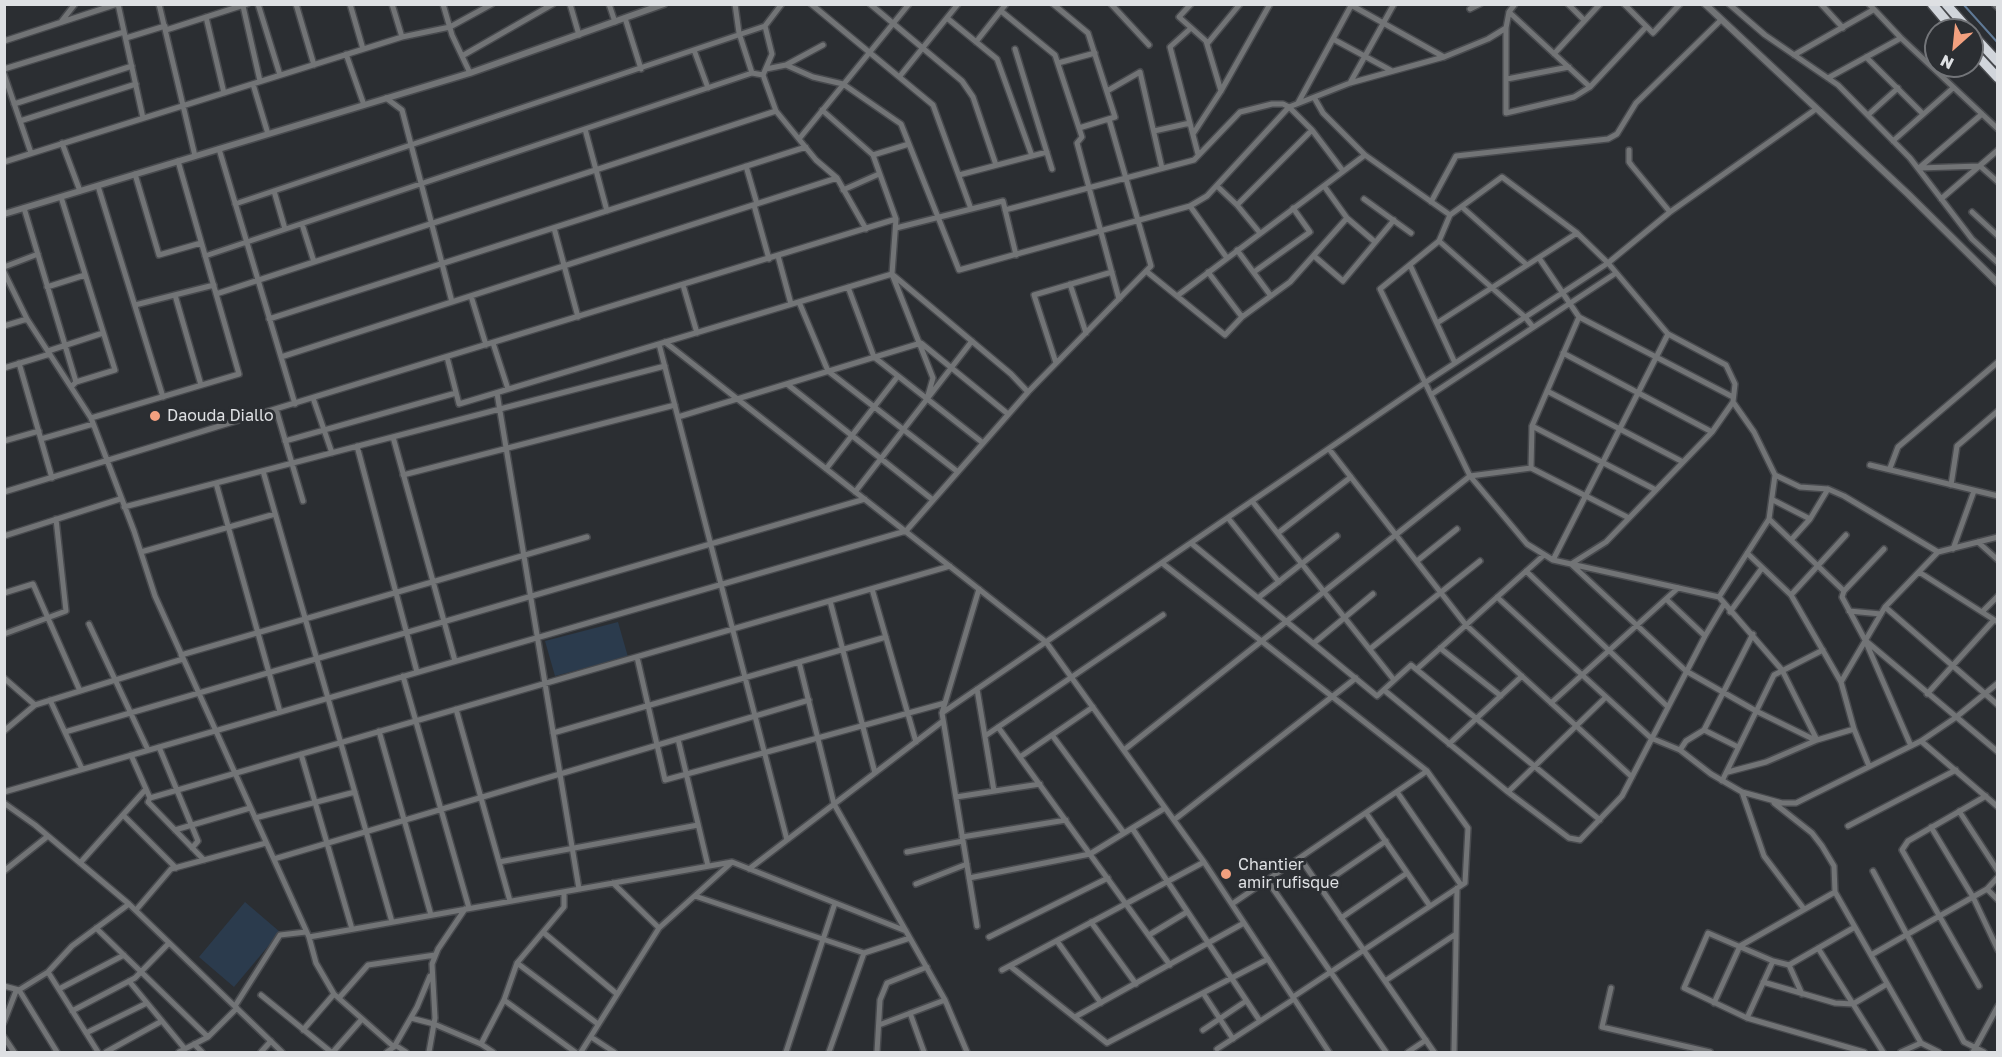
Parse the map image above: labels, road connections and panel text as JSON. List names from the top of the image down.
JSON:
{
  "places": ["Daouda Diallo", "Chantier amir rufisque"],
  "north": "bottom left"
}
